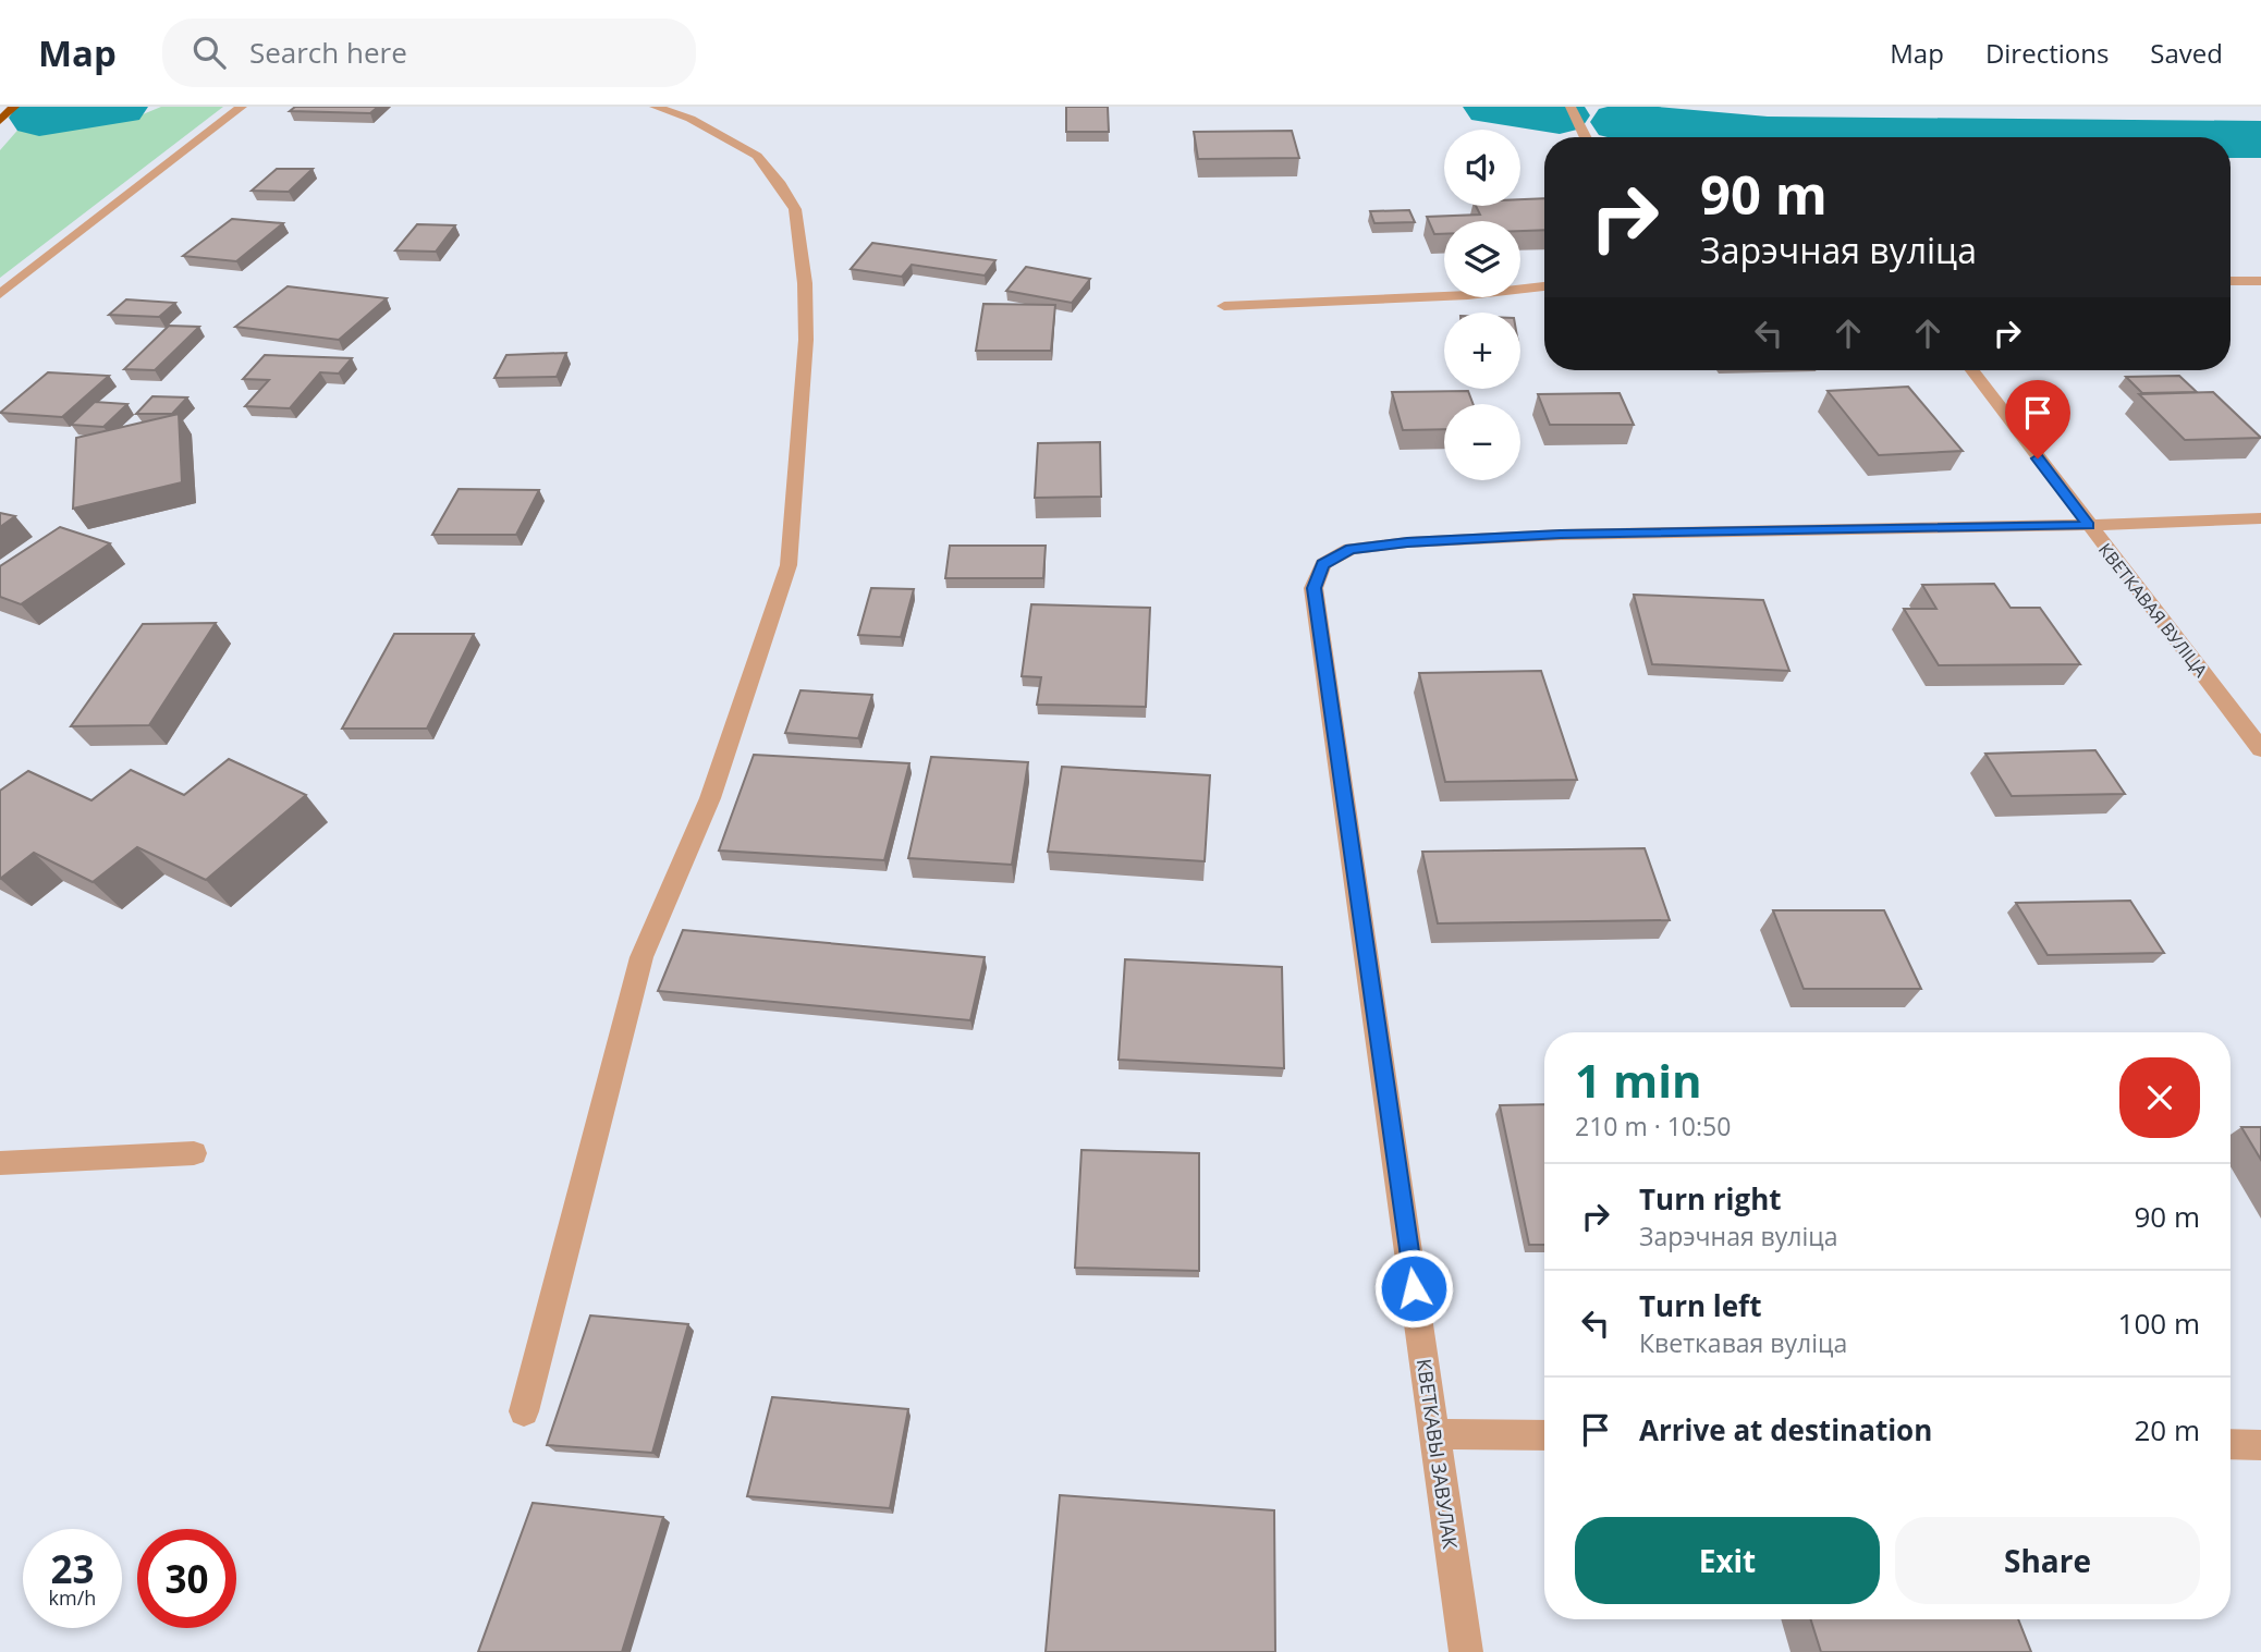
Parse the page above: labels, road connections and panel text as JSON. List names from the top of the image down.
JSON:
{
  "streets": {
    "street": ["КВЕТКАВАЯ ВУЛІЦА", "КВЕТКАВЫ ЗАВУЛАК"]
  },
  "crossings": [
    ["КВЕТКАВАЯ ВУЛІЦА", "КВЕТКАВЫ ЗАВУЛАК"]
  ],
  "page": {
    "header": "Map",
    "search": "Search here",
    "nav": ["Map", "Directions", "Saved"],
    "map_buttons": ["+", "−"],
    "turn": ["90 m", "Зарэчная вуліца"],
    "heading": ["1 min", "210 m · 10:50"],
    "list": [
      {
        "name": "Turn right",
        "note": "Зарэчная вуліца",
        "value": "90 m"
      },
      {
        "name": "Turn left",
        "note": "Кветкавая вуліца",
        "value": "100 m"
      },
      {
        "name": "Arrive at destination",
        "value": "20 m"
      }
    ],
    "buttons": ["Exit", "Share"],
    "speed": "23 km/h",
    "limit": "30"
  }
}
